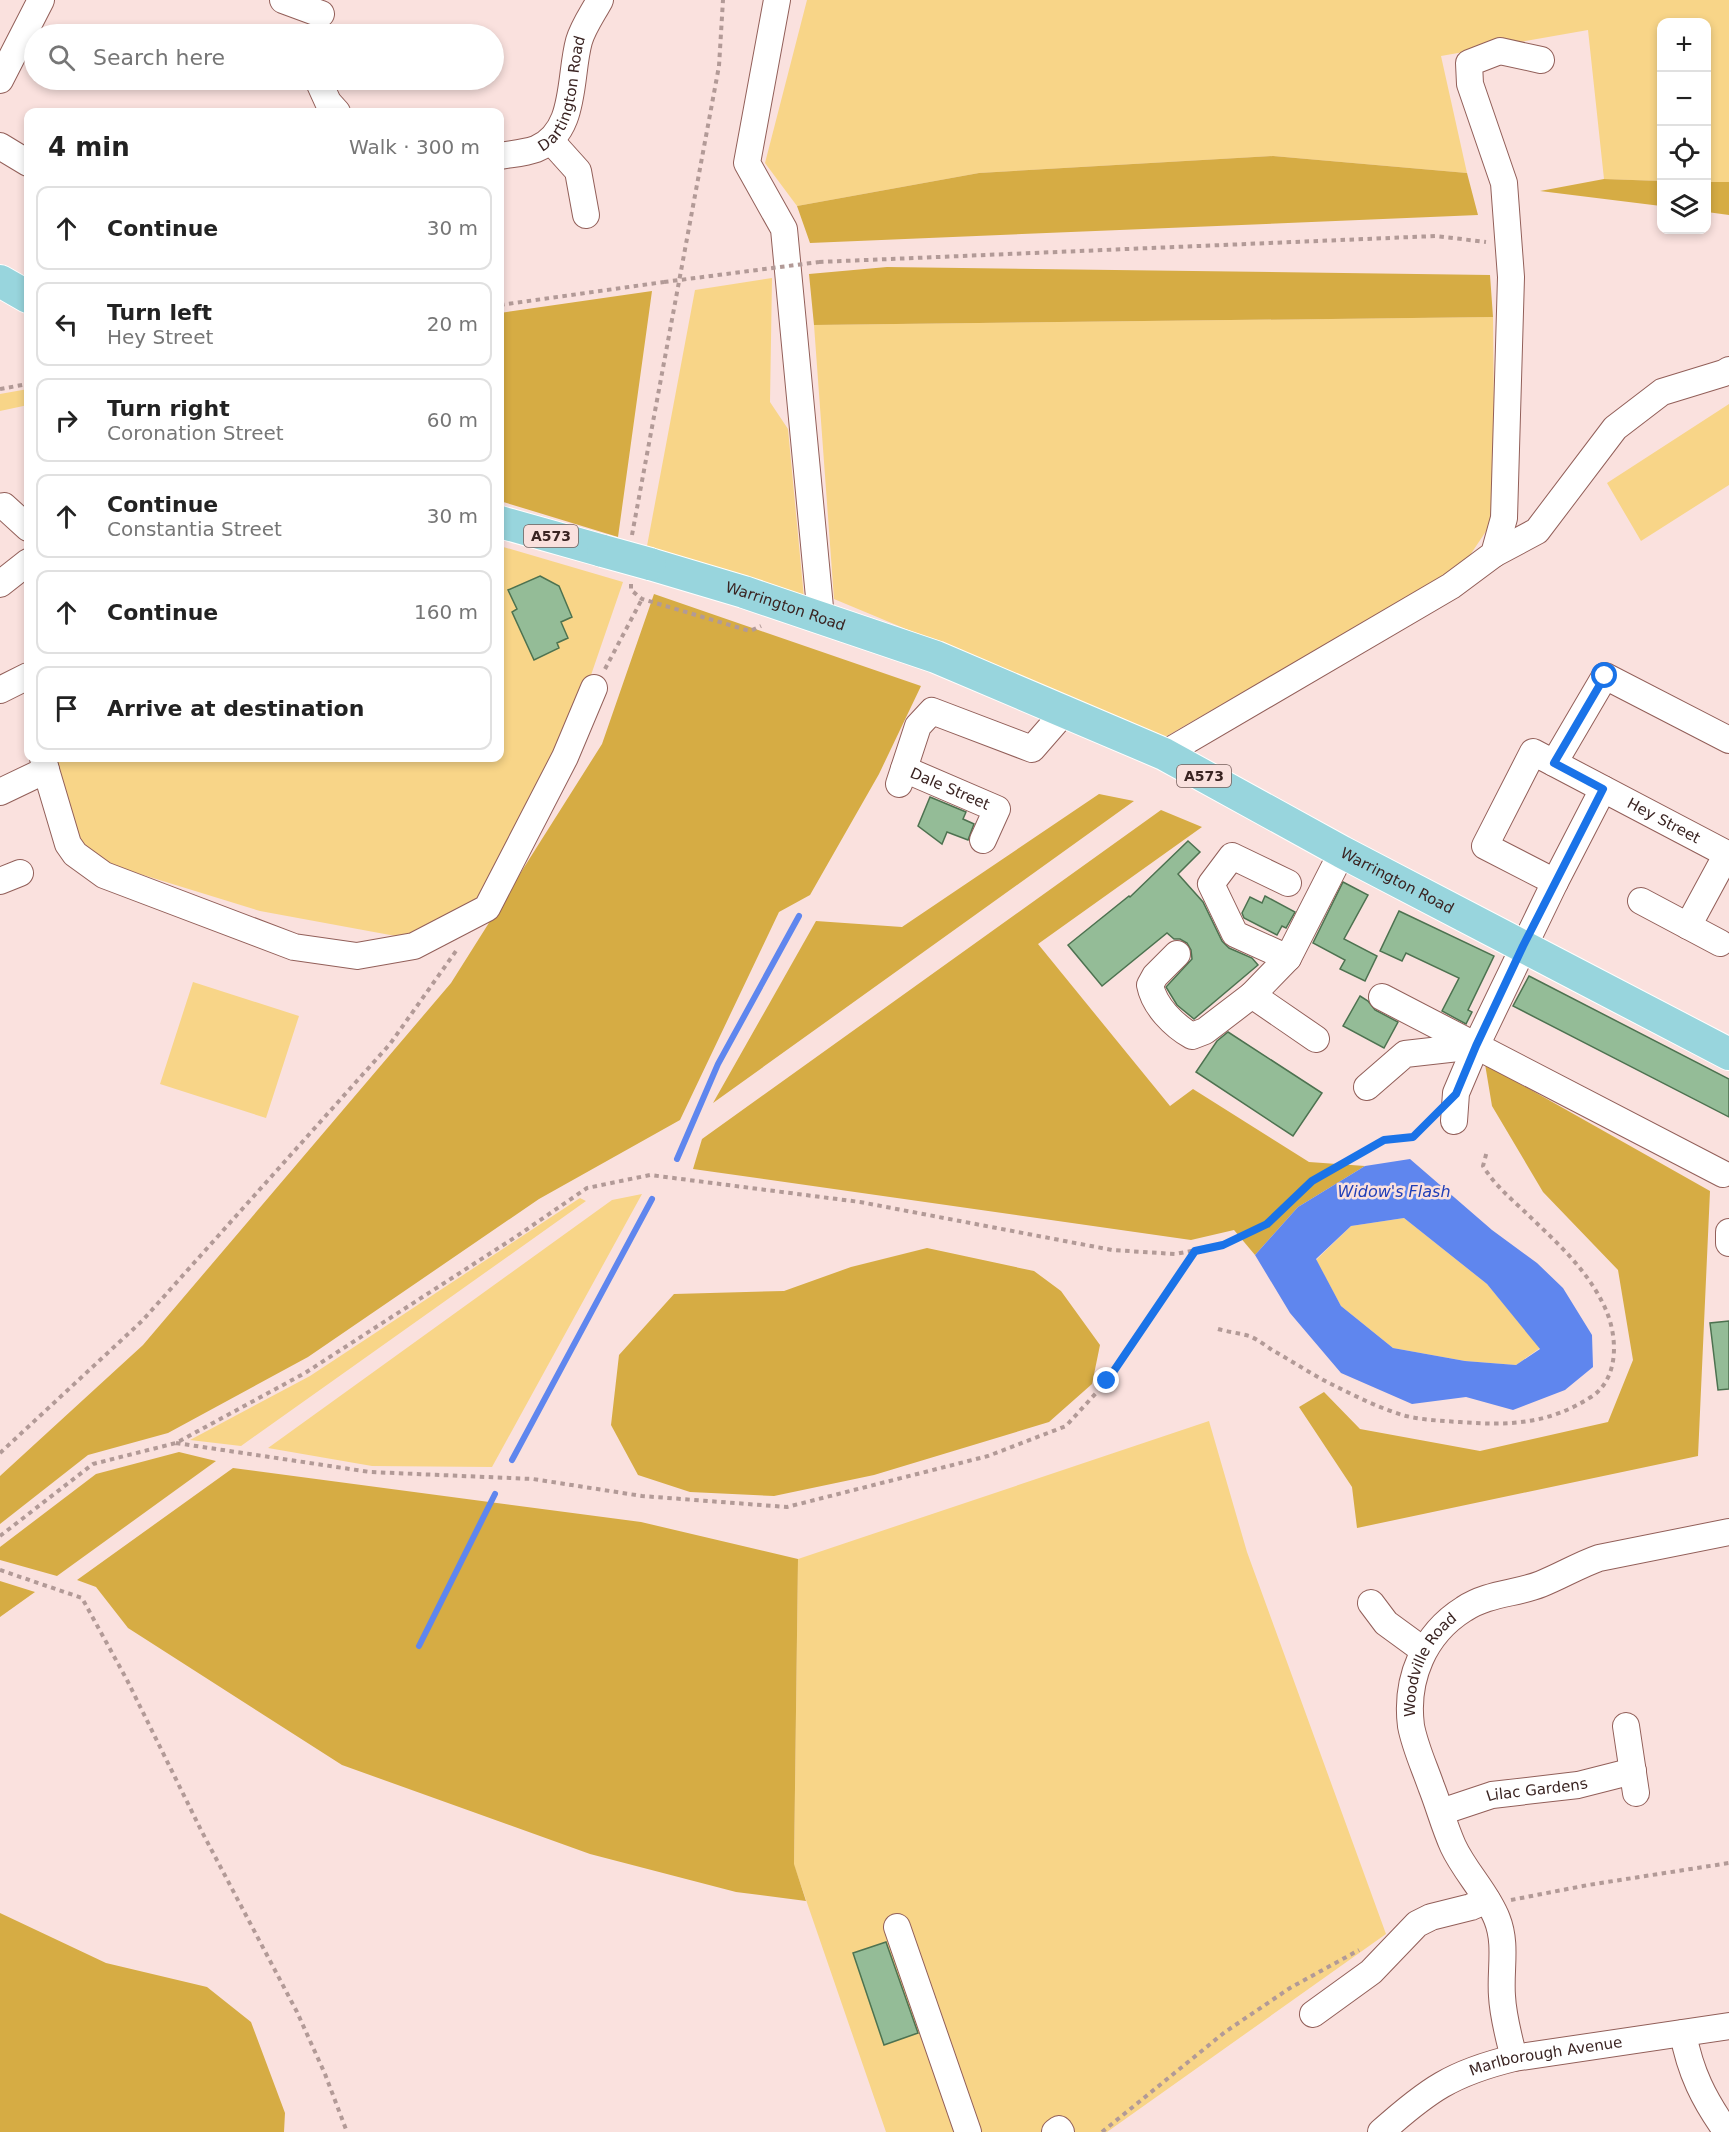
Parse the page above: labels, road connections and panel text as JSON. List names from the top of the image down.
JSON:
{
  "streets": {
    "main road": ["A573", "Warrington Road"],
    "street": [
      "Dartington Road",
      "Dale Street",
      "Hey Street",
      "Woodville Road",
      "Lilac Gardens",
      "Marlborough Avenue"
    ]
  },
  "crossings": [
    ["Warrington Road", "Dale Street"],
    ["Woodville Road", "Lilac Gardens"],
    ["Woodville Road", "Marlborough Avenue"]
  ],
  "water": ["Widow's Flash"],
  "page": {
    "map_buttons": ["+", "−"],
    "search": "Search here",
    "heading": ["4 min", "Walk · 300 m"],
    "list": [
      ["Continue", "30 m"],
      ["Turn left", "Hey Street", "20 m"],
      ["Turn right", "Coronation Street", "60 m"],
      ["Continue", "Constantia Street", "30 m"],
      ["Continue", "160 m"],
      "Arrive at destination"
    ]
  }
}
